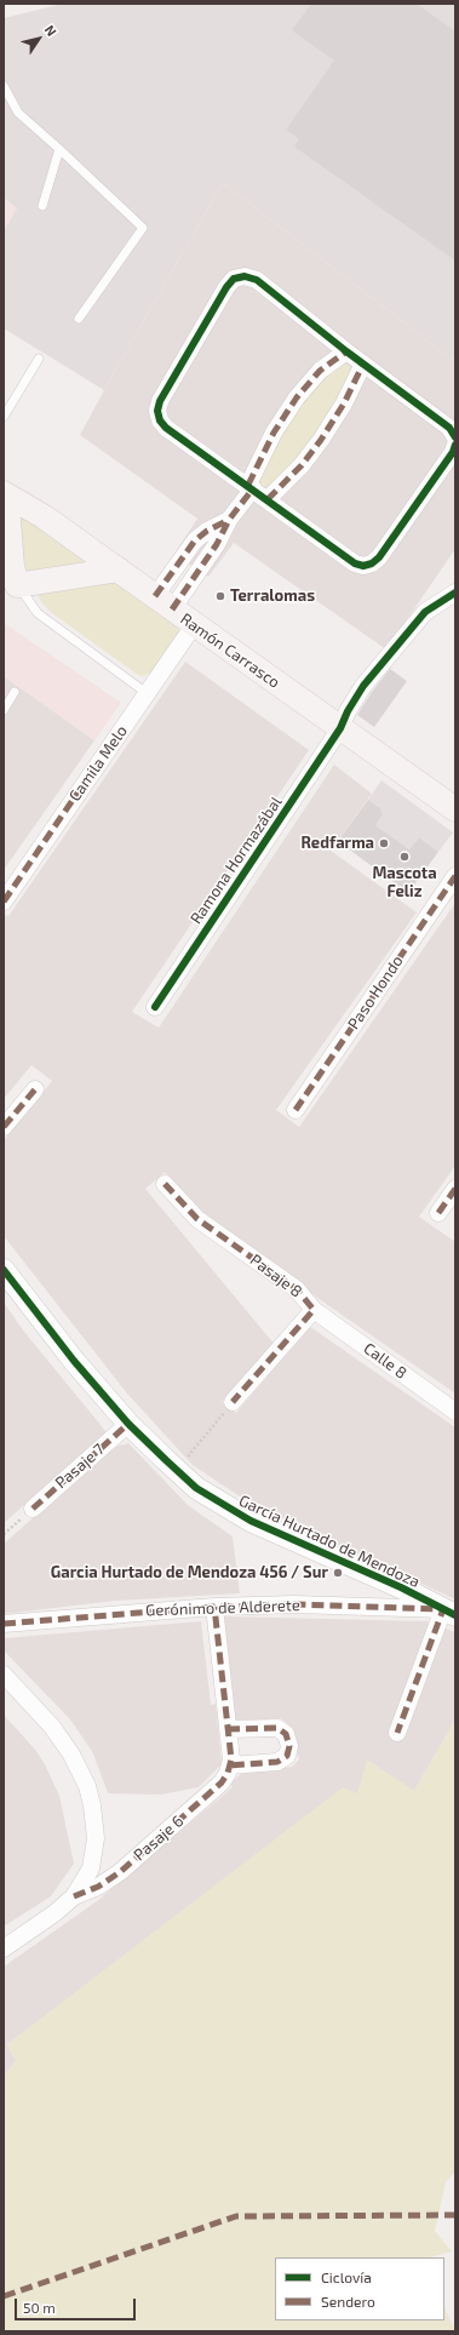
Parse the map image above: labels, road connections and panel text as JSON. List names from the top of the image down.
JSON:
{
  "streets": {
    "main road": ["Ramón Carrasco"],
    "street": [
      "Camila Melo",
      "Ramona Hormazábal",
      "Paso Hondo",
      "Pasaje 8",
      "Calle 8",
      "Pasaje 7",
      "García Hurtado de Mendoza",
      "Gerónimo de Alderete",
      "Pasaje 6"
    ]
  },
  "crossings": [
    ["Ramón Carrasco", "Camila Melo"],
    ["Ramón Carrasco", "Ramona Hormazábal"],
    ["Pasaje 8", "Calle 8"],
    ["Pasaje 7", "García Hurtado de Mendoza"],
    ["García Hurtado de Mendoza", "Gerónimo de Alderete"]
  ],
  "places": [
    "Terralomas",
    "Redfarma",
    "Mascota Feliz",
    "Garcia Hurtado de Mendoza 456 / Sur"
  ],
  "legend": ["Ciclovía", "Sendero"],
  "scale_bar": "50 m",
  "north": "top right"
}
